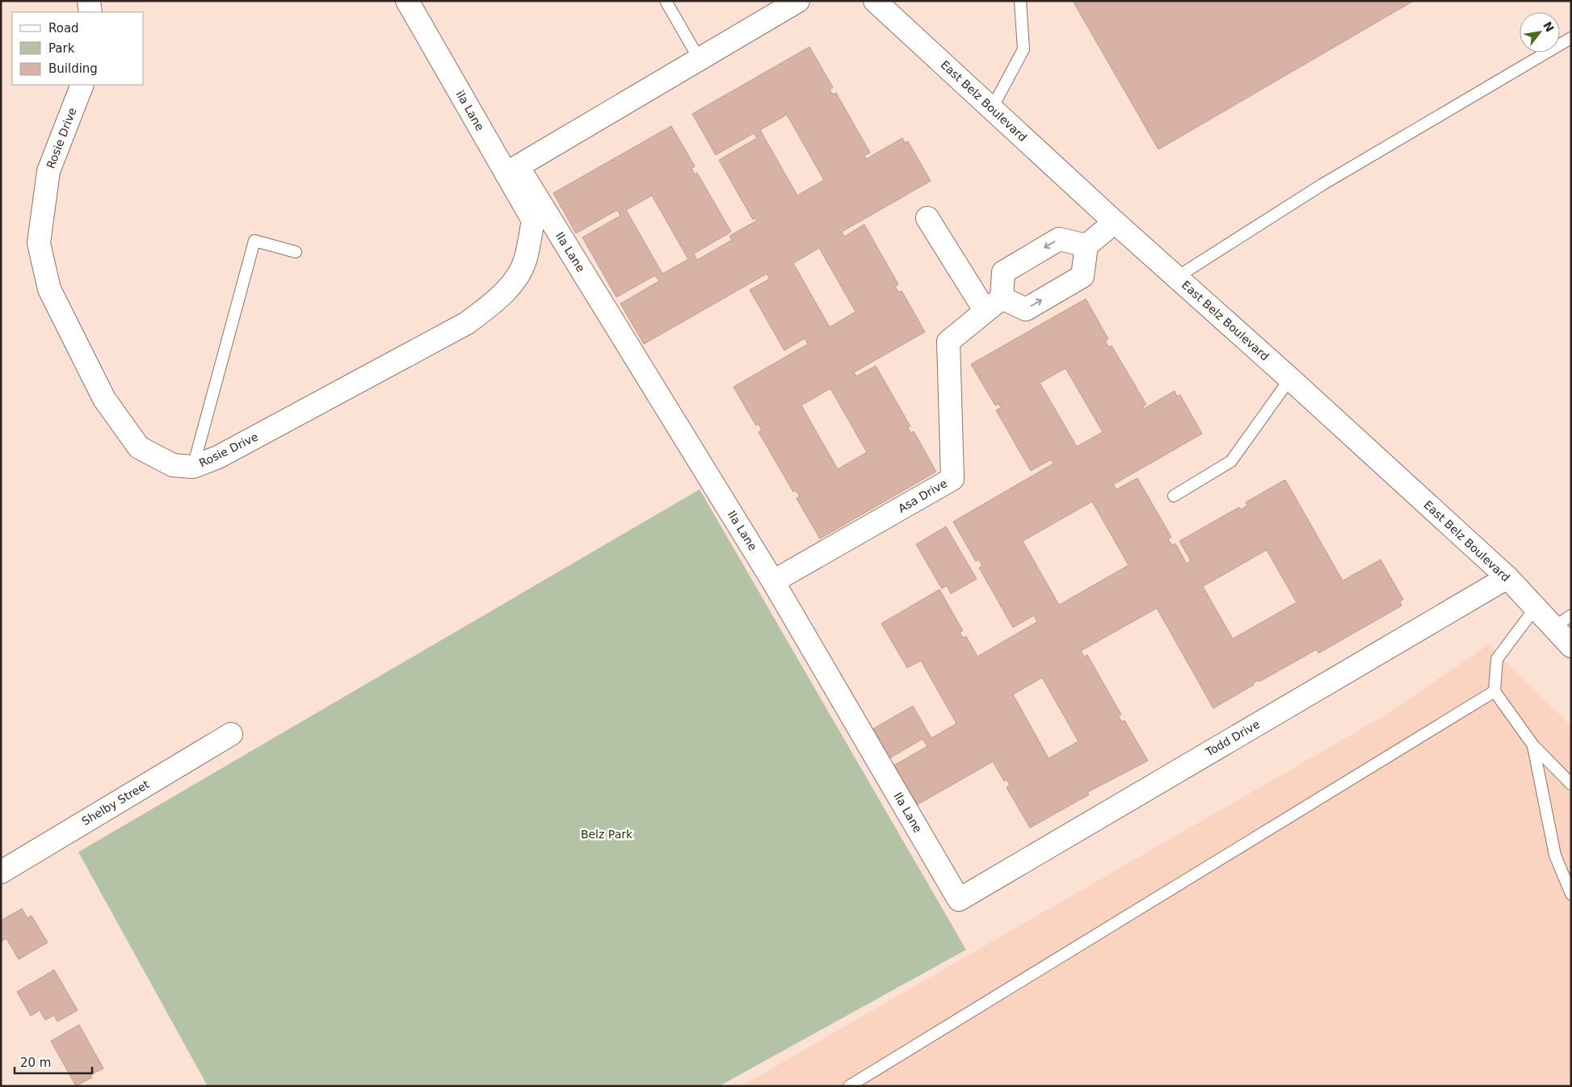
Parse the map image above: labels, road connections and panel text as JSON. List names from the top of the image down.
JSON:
{
  "streets": {
    "street": [
      "East Belz Boulevard",
      "ila Lane",
      "Rosie Drive",
      "Ila Lane",
      "Asa Drive",
      "Todd Drive",
      "Shelby Street"
    ]
  },
  "crossings": [
    ["East Belz Boulevard", "Todd Drive"],
    ["ila Lane", "Rosie Drive"],
    ["Ila Lane", "Asa Drive"],
    ["Ila Lane", "Todd Drive"]
  ],
  "parks": ["Belz Park"],
  "legend": ["Road", "Park", "Building"],
  "scale_bar": "20 m",
  "north": "top right"
}
